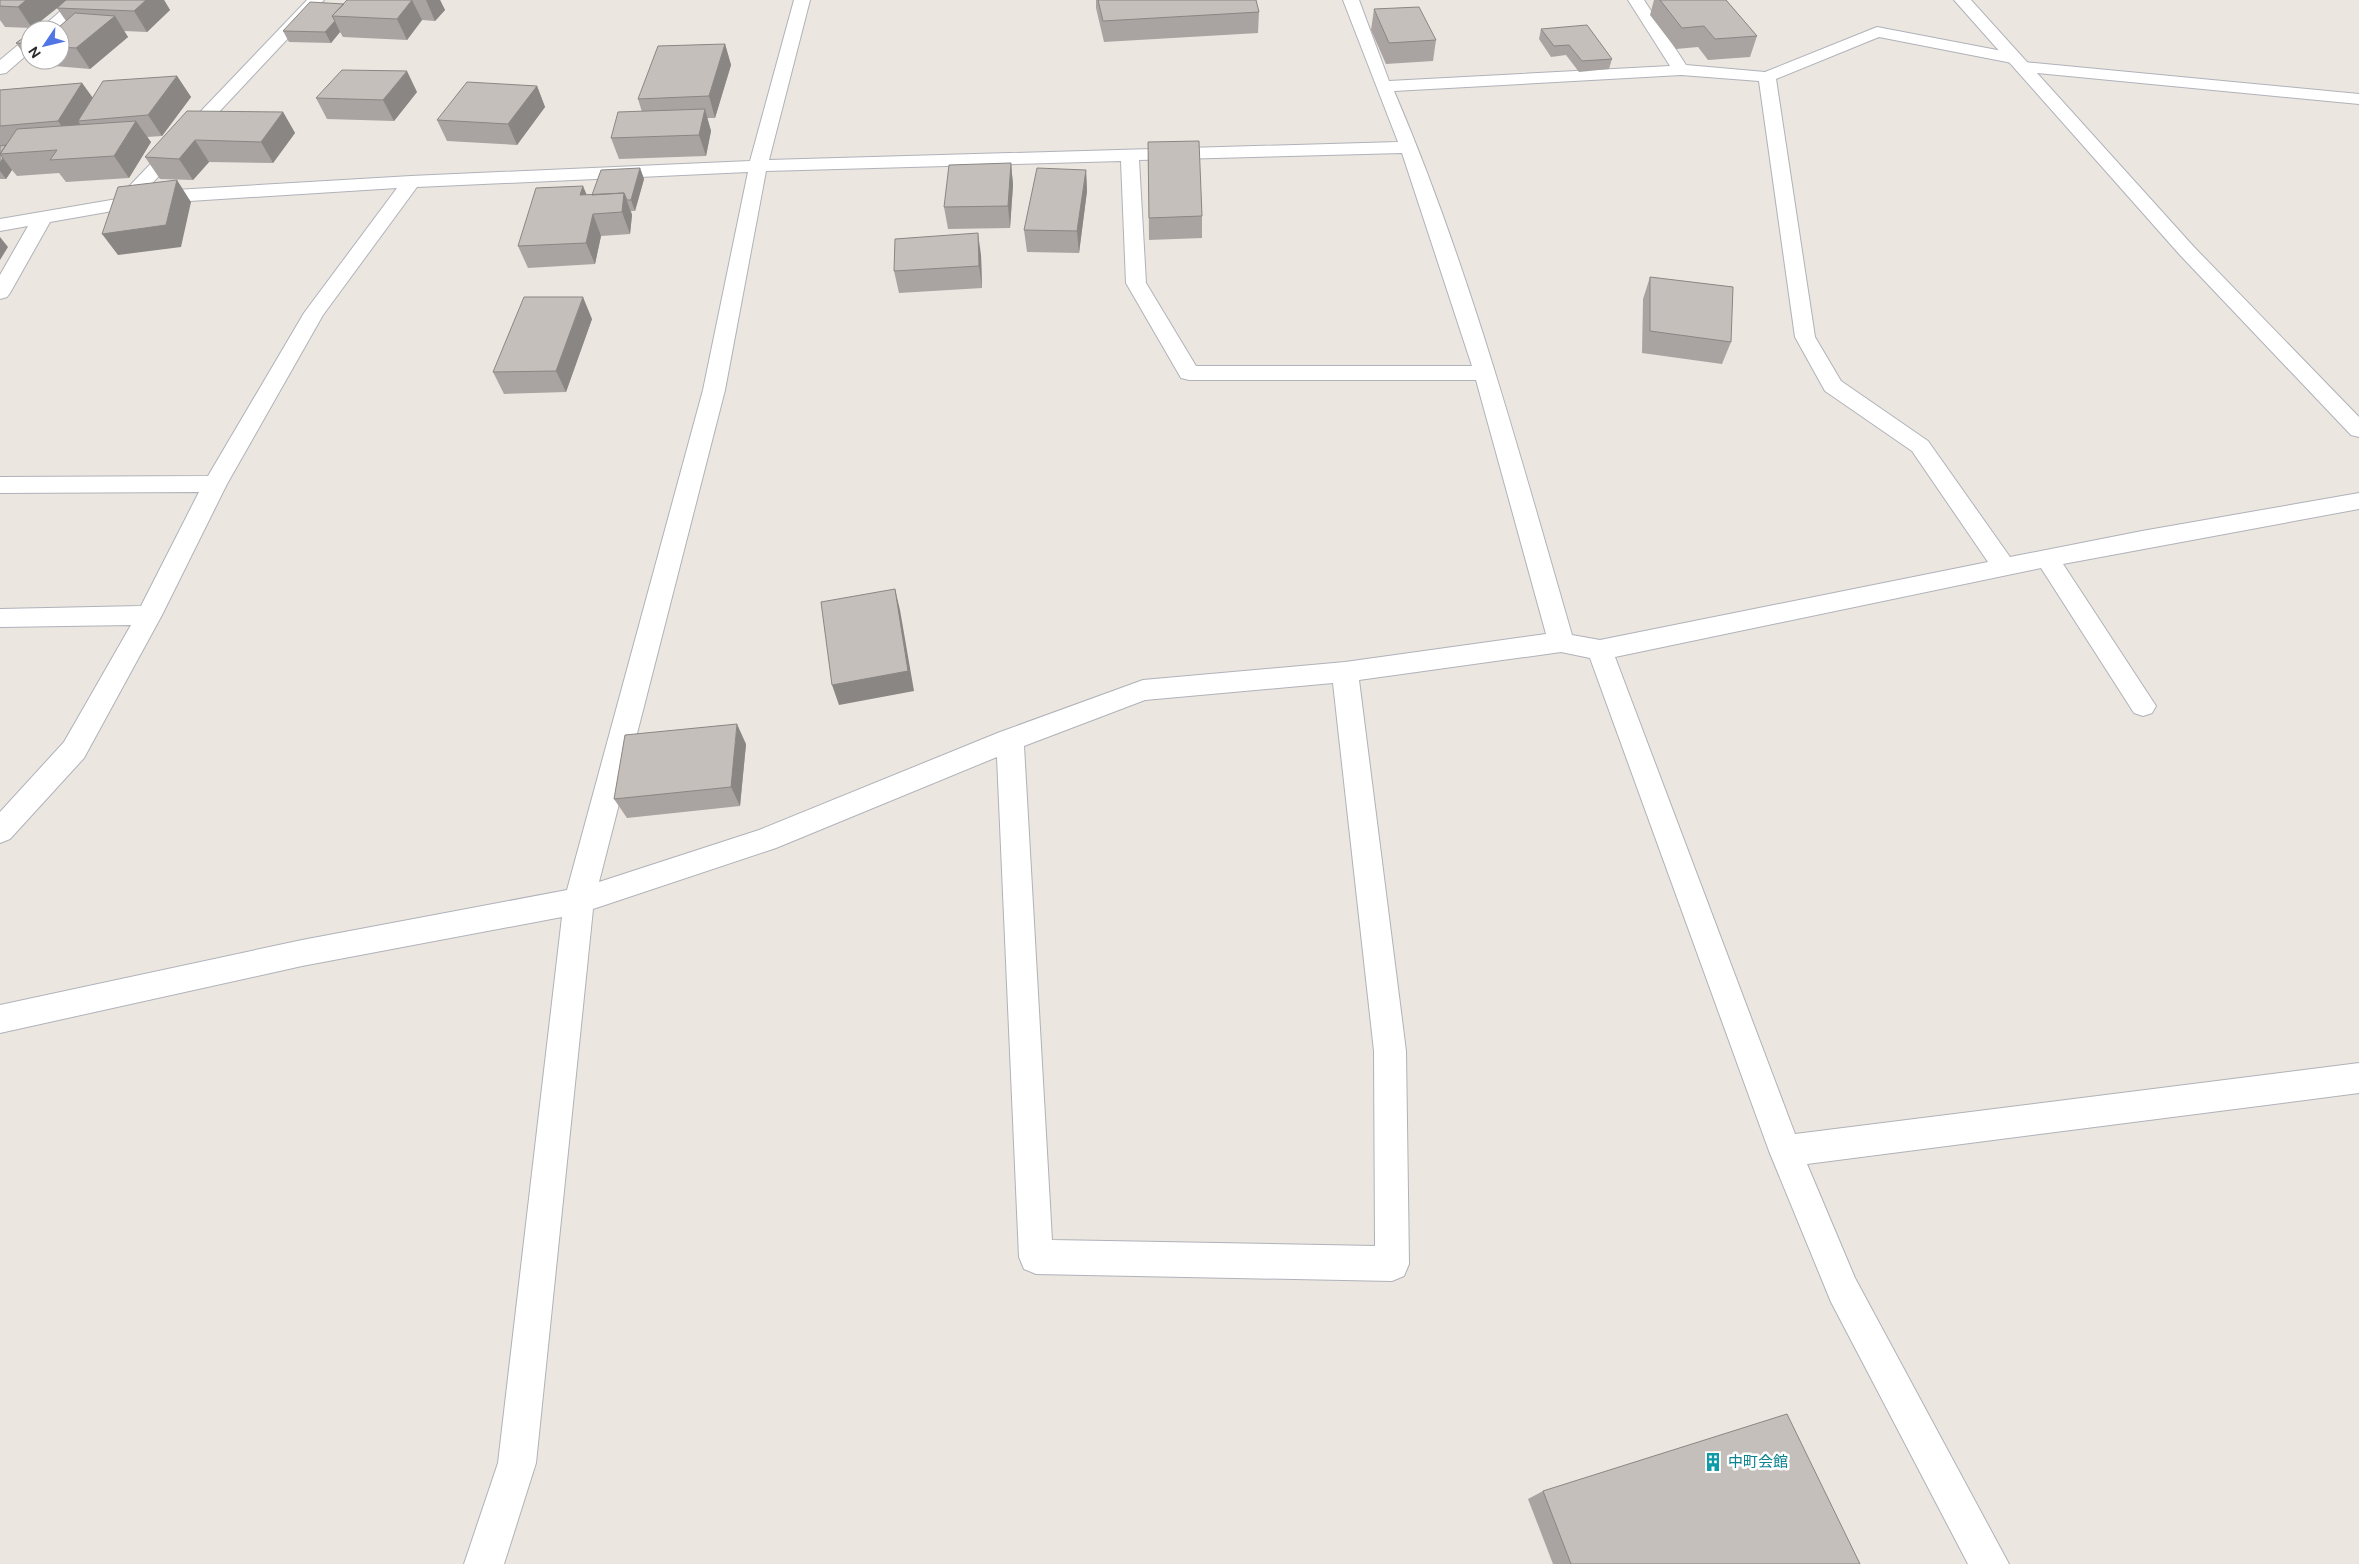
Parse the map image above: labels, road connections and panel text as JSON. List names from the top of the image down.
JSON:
{
  "places": {
    "building": ["中町会館"]
  },
  "north": "bottom left"
}
